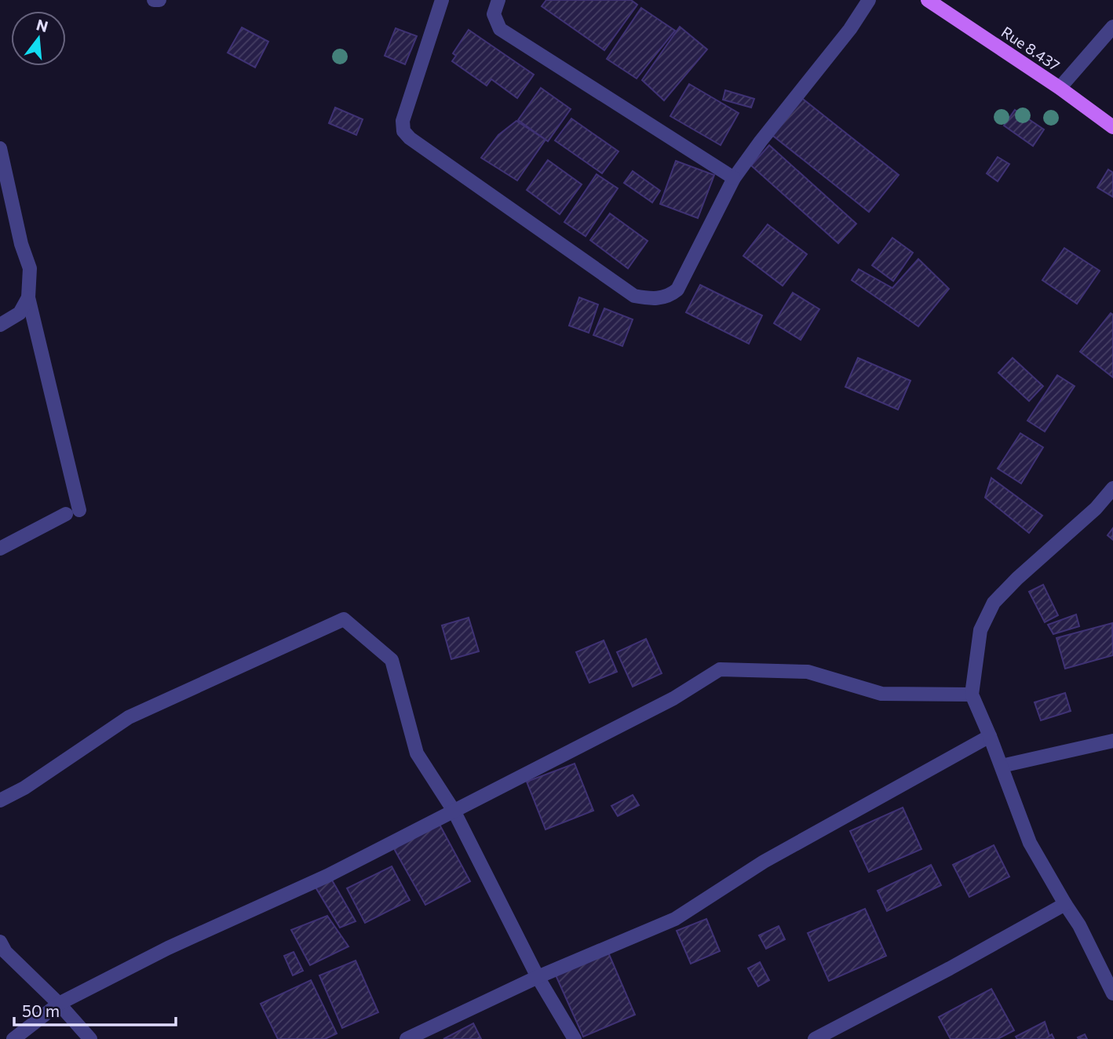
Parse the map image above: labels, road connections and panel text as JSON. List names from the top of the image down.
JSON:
{
  "streets": {
    "main road": ["Rue 8.437"]
  },
  "scale_bar": "50 m",
  "north": "top"
}
